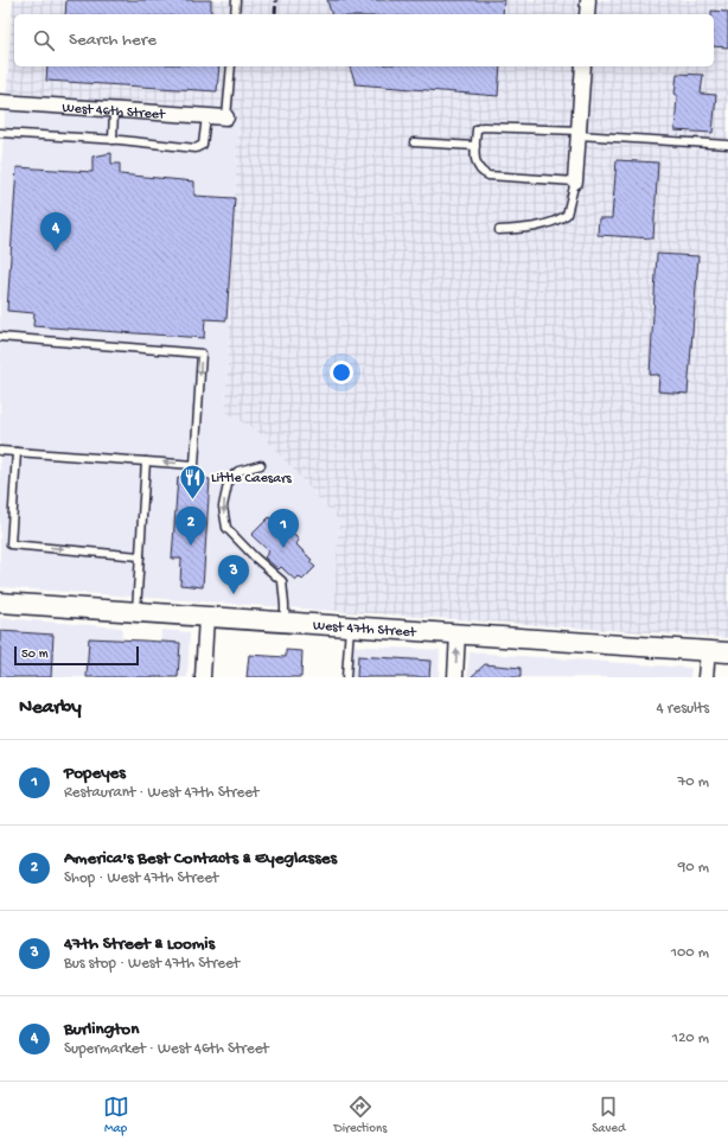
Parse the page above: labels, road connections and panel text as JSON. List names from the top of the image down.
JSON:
{
  "streets": {
    "main road": ["West 47th Street"],
    "street": ["West 46th Street"]
  },
  "places": {
    "restaurant": ["Little Caesars"]
  },
  "scale_bar": "50 m",
  "page": {
    "search": "Search here",
    "pins": [
      "4",
      "2",
      "1",
      "3"
    ],
    "scale": "50 m",
    "heading": ["Nearby", "4 results"],
    "list": [
      {
        "mark": "1",
        "name": "Popeyes",
        "note": "Restaurant · West 47th Street",
        "value": "70 m"
      },
      {
        "mark": "2",
        "name": "America's Best Contacts & Eyeglasses",
        "note": "Shop · West 47th Street",
        "value": "90 m"
      },
      {
        "mark": "3",
        "name": "47th Street & Loomis",
        "note": "Bus stop · West 47th Street",
        "value": "100 m"
      },
      {
        "mark": "4",
        "name": "Burlington",
        "note": "Supermarket · West 46th Street",
        "value": "120 m"
      }
    ],
    "nav": ["Map", "Directions", "Saved"]
  }
}
